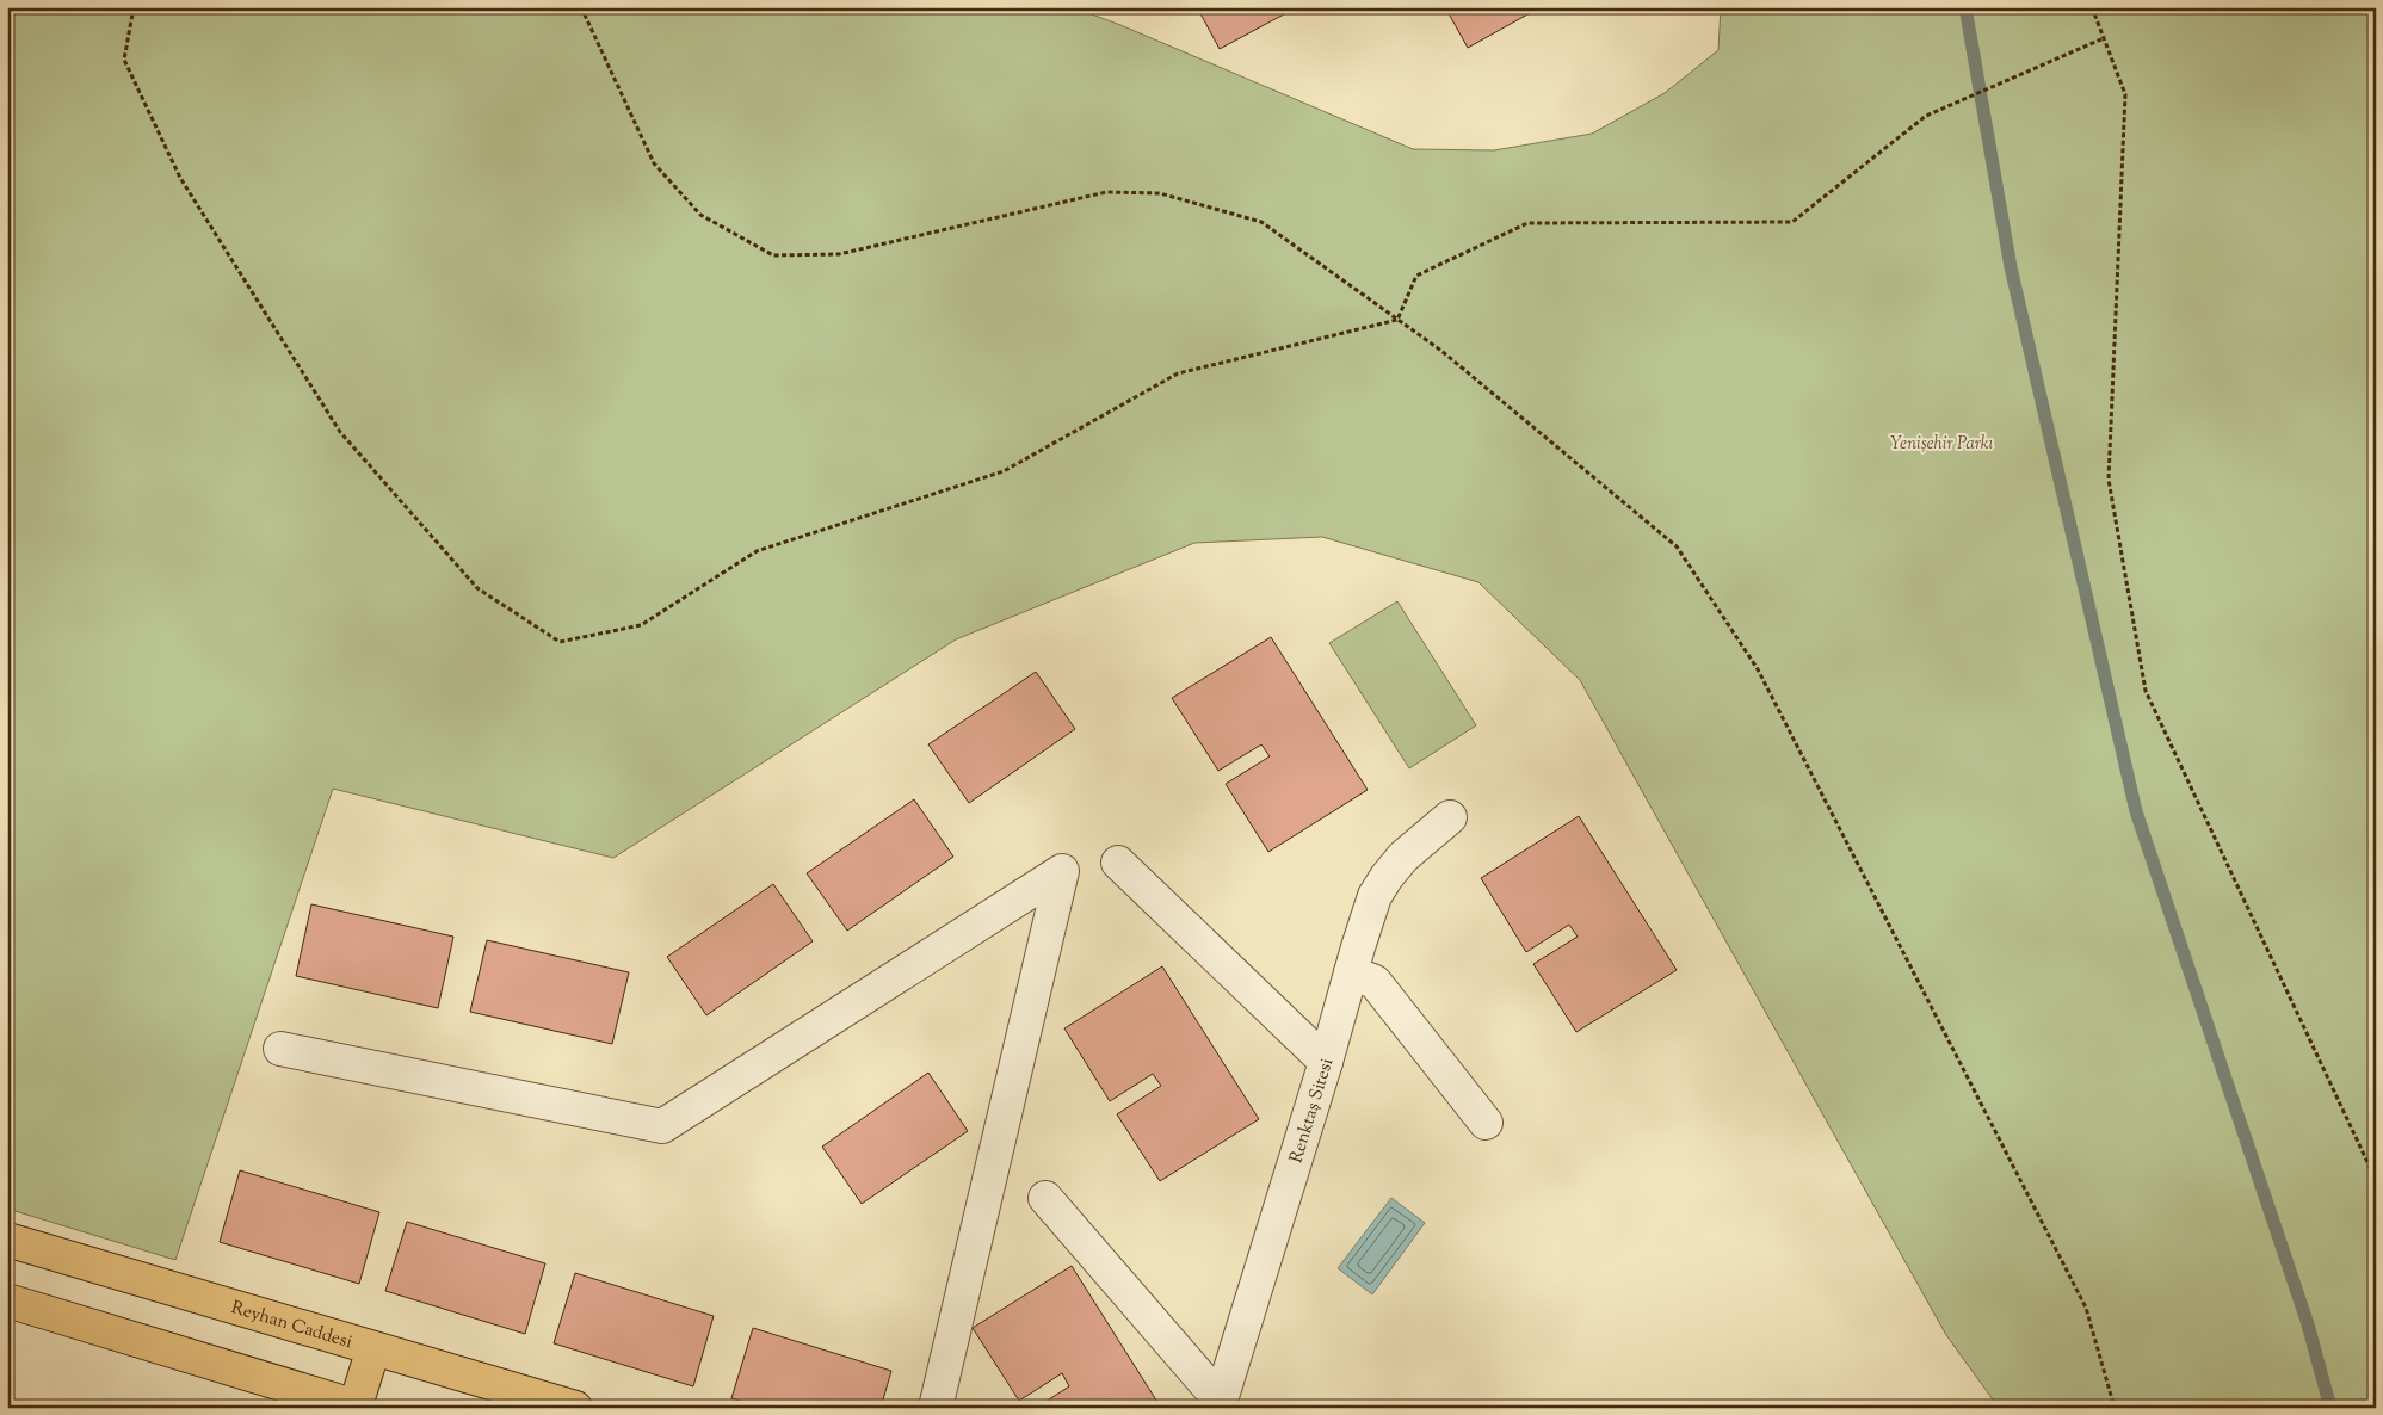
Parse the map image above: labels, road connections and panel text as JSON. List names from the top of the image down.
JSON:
{
  "streets": {
    "main road": ["Reyhan Caddesi"],
    "lane": ["Renktaş Sitesi"]
  },
  "parks": ["Yenişehir Parkı"]
}
